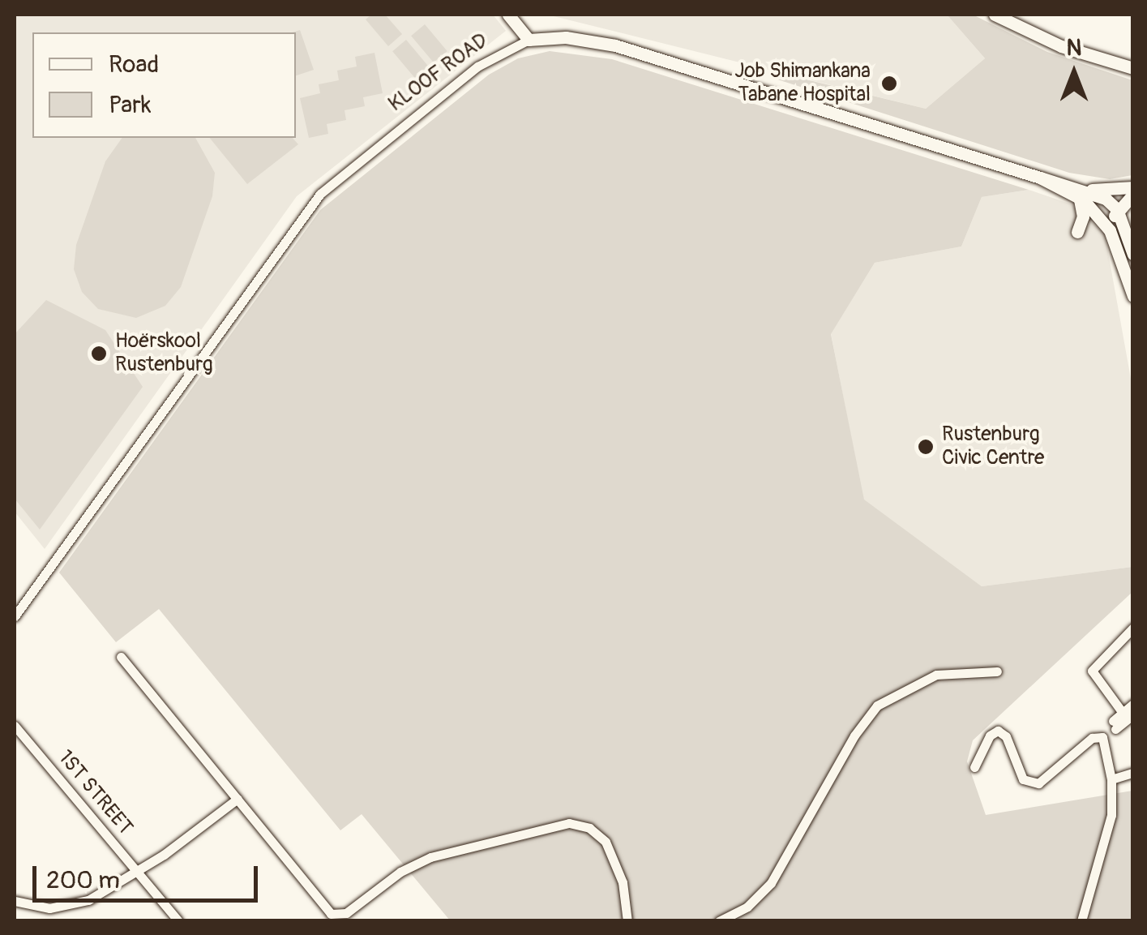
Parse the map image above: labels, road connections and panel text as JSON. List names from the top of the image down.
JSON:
{
  "streets": {
    "street": ["KLOOF ROAD", "1ST STREET"]
  },
  "places": ["Job Shimankana Tabane Hospital", "Hoërskool Rustenburg", "Rustenburg Civic Centre"],
  "legend": ["Road", "Park"],
  "scale_bar": "200 m",
  "north": "top"
}
